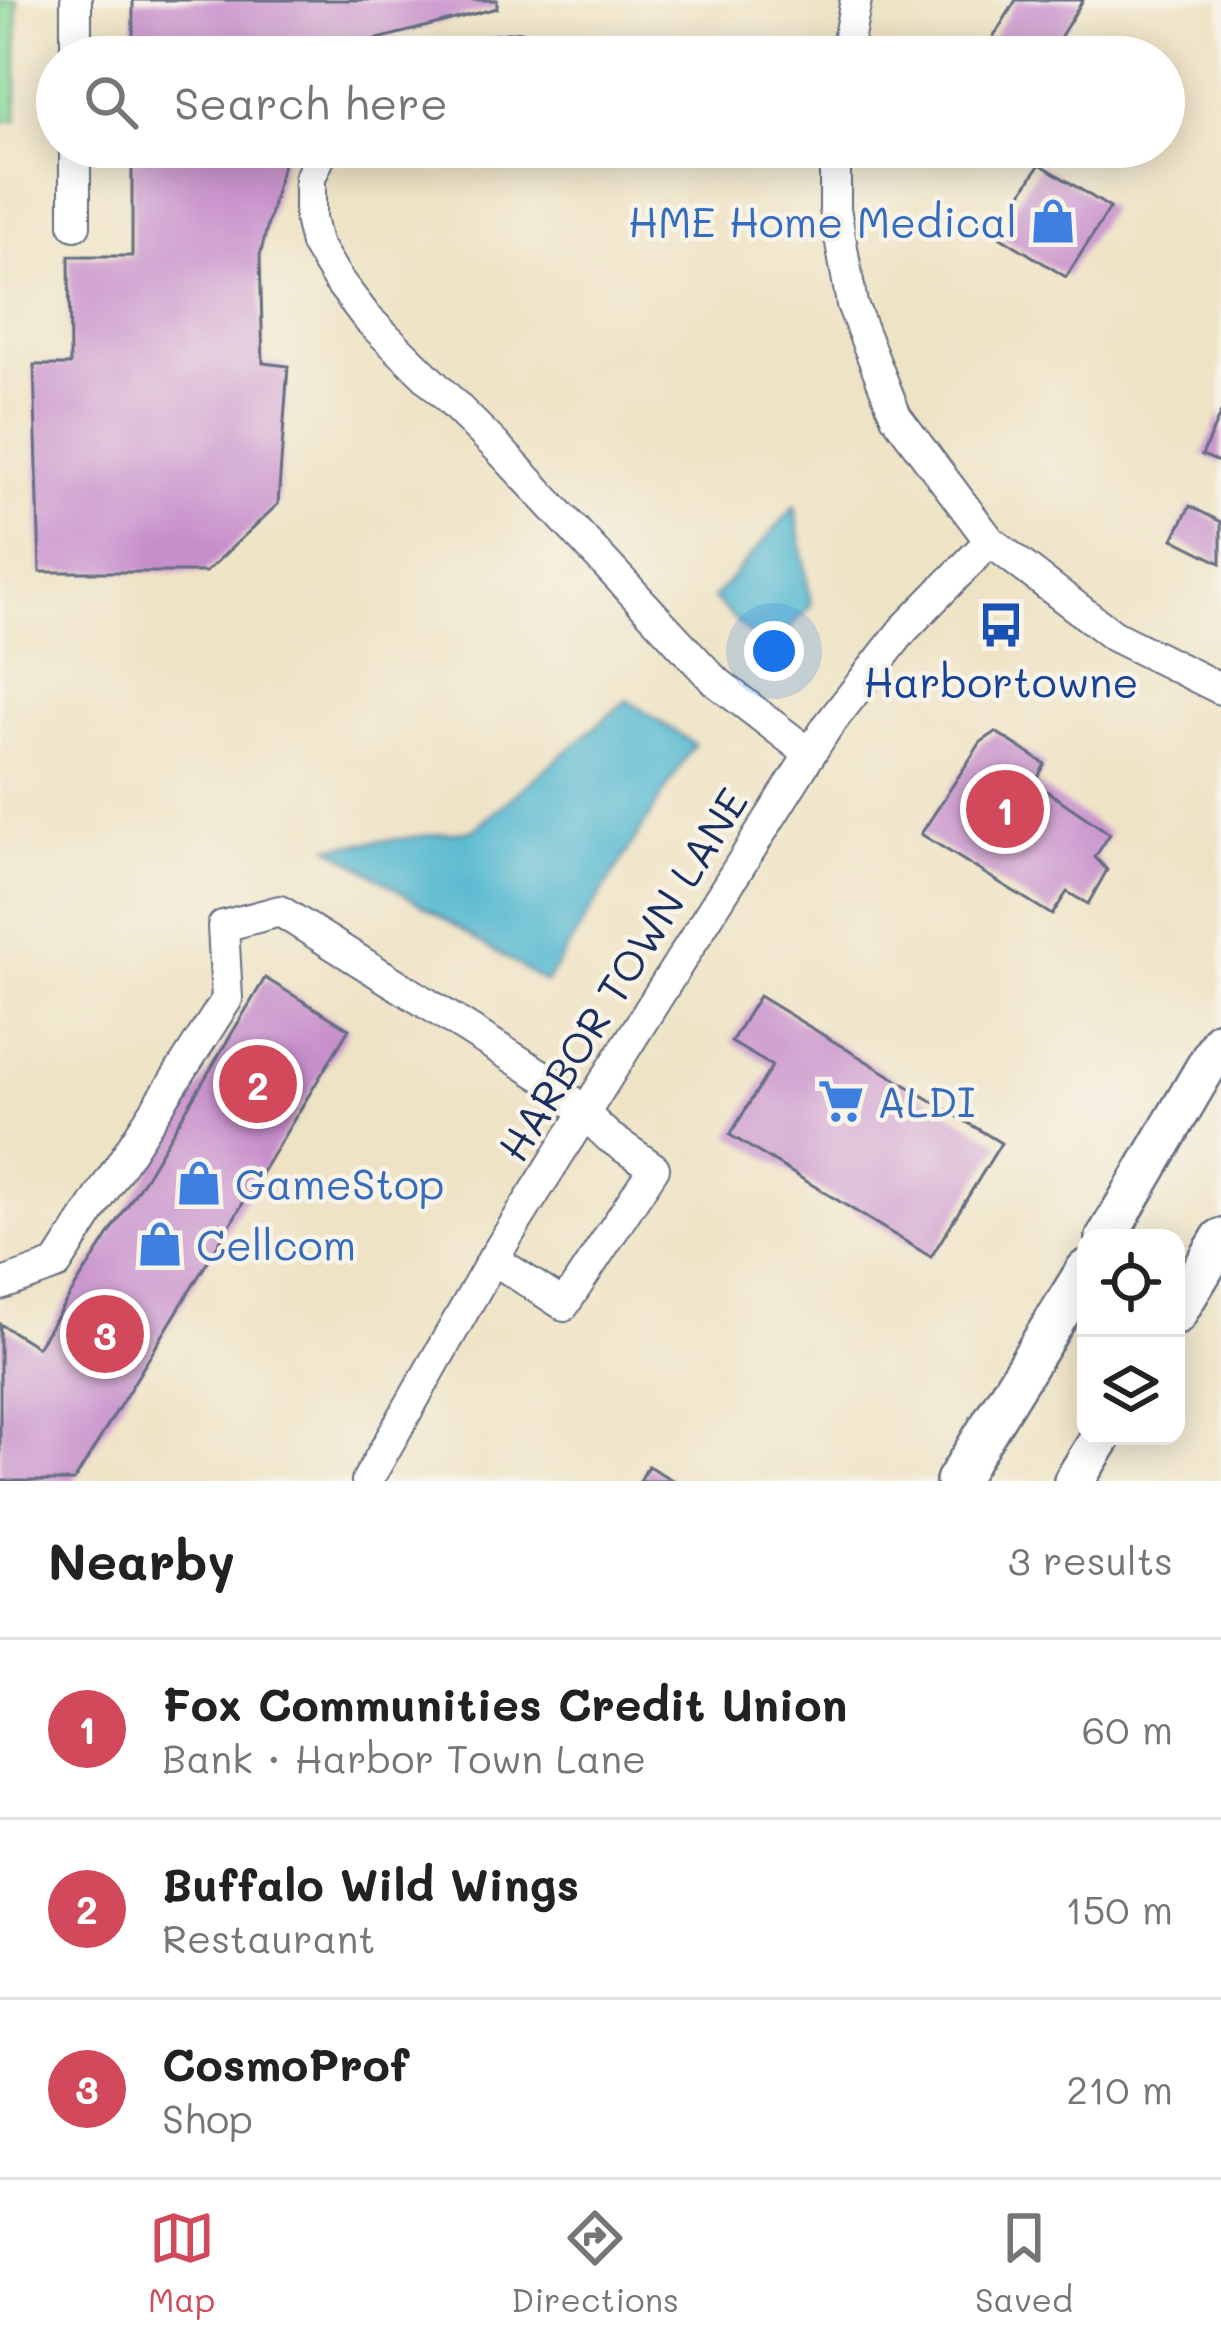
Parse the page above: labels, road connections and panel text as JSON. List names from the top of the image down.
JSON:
{
  "streets": {
    "street": ["HARBOR TOWN LANE"]
  },
  "places": {
    "shop": ["HME Home Medical", "GameStop", "Cellcom"],
    "bus stop": ["Harbortowne"],
    "supermarket": ["ALDI"]
  },
  "page": {
    "search": "Search here",
    "pins": ["1", "2", "3"],
    "heading": ["Nearby", "3 results"],
    "list": [
      {
        "mark": "1",
        "name": "Fox Communities Credit Union",
        "note": "Bank · Harbor Town Lane",
        "value": "60 m"
      },
      {
        "mark": "2",
        "name": "Buffalo Wild Wings",
        "note": "Restaurant",
        "value": "150 m"
      },
      {
        "mark": "3",
        "name": "CosmoProf",
        "note": "Shop",
        "value": "210 m"
      }
    ],
    "nav": ["Map", "Directions", "Saved"]
  }
}
